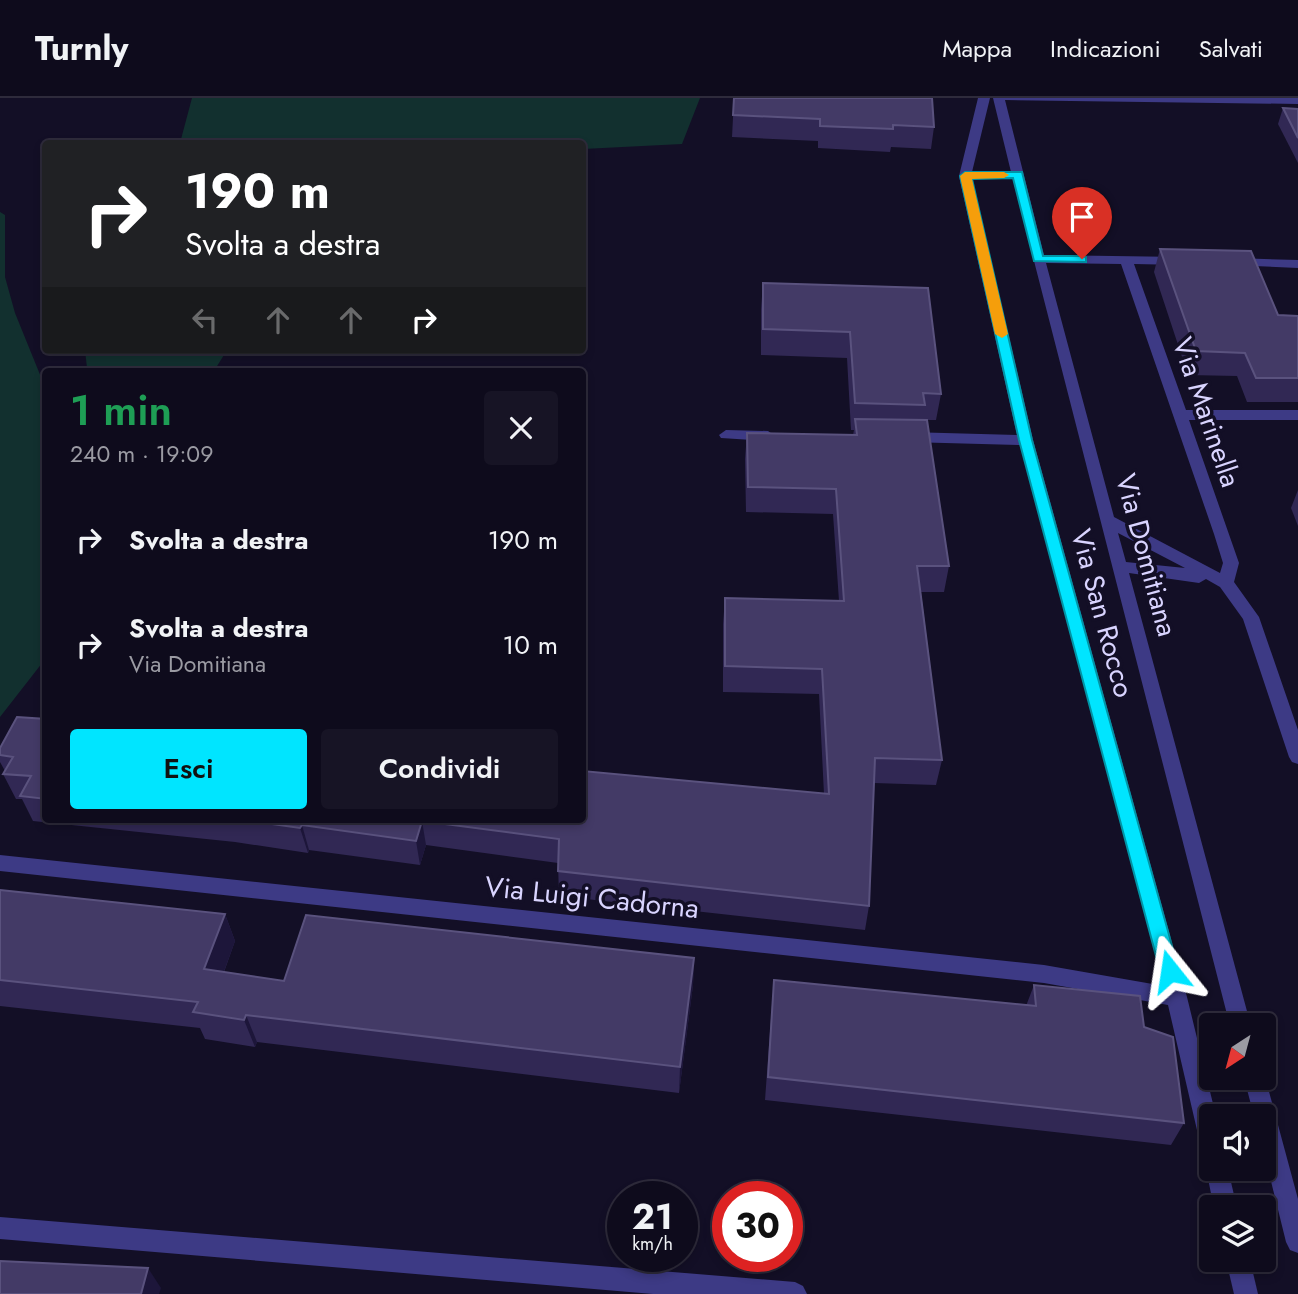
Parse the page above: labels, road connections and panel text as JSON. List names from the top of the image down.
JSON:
{
  "streets": {
    "street": [
      "Via Marinella",
      "Via Domitiana",
      "Via San Rocco",
      "Via Luigi Cadorna"
    ]
  },
  "crossings": [
    ["Via San Rocco", "Via Luigi Cadorna"]
  ],
  "north": "bottom left",
  "page": {
    "header": "Turnly",
    "nav": ["Mappa", "Indicazioni", "Salvati"],
    "turn": ["190 m", "Svolta a destra"],
    "heading": ["1 min", "240 m · 19:09"],
    "list": [
      {
        "name": "Svolta a destra",
        "value": "190 m"
      },
      {
        "name": "Svolta a destra",
        "note": "Via Domitiana",
        "value": "10 m"
      }
    ],
    "buttons": ["Esci", "Condividi"],
    "speed": "21 km/h",
    "limit": "30"
  }
}
